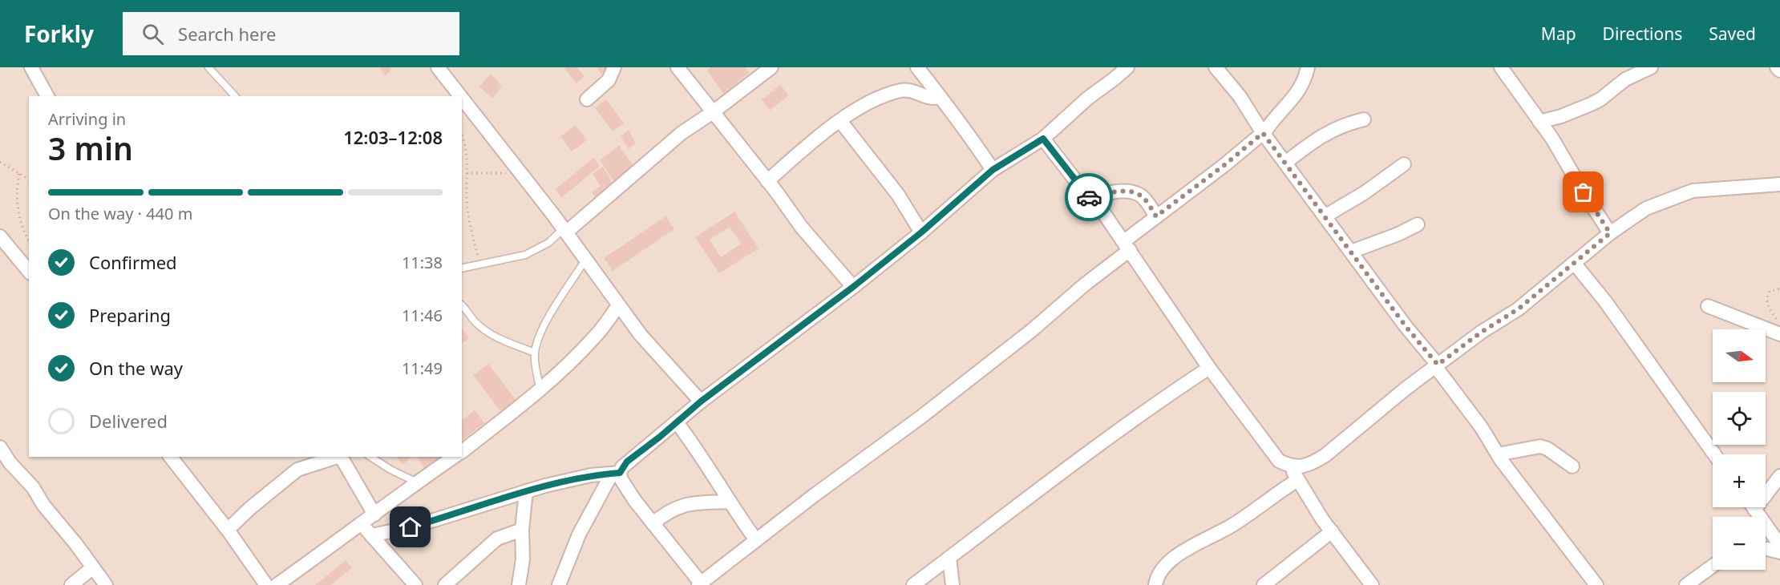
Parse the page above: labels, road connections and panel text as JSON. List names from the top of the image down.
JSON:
{
  "north": "right",
  "page": {
    "header": "Forkly",
    "search": "Search here",
    "nav": ["Map", "Directions", "Saved"],
    "heading": ["3 min", "Arriving in", "12:03–12:08"],
    "bar": "On the way · 440 m",
    "list": [
      ["Confirmed", "11:38"],
      ["Preparing", "11:46"],
      ["On the way", "11:49"],
      "Delivered"
    ],
    "map_buttons": ["+", "−"]
  }
}
